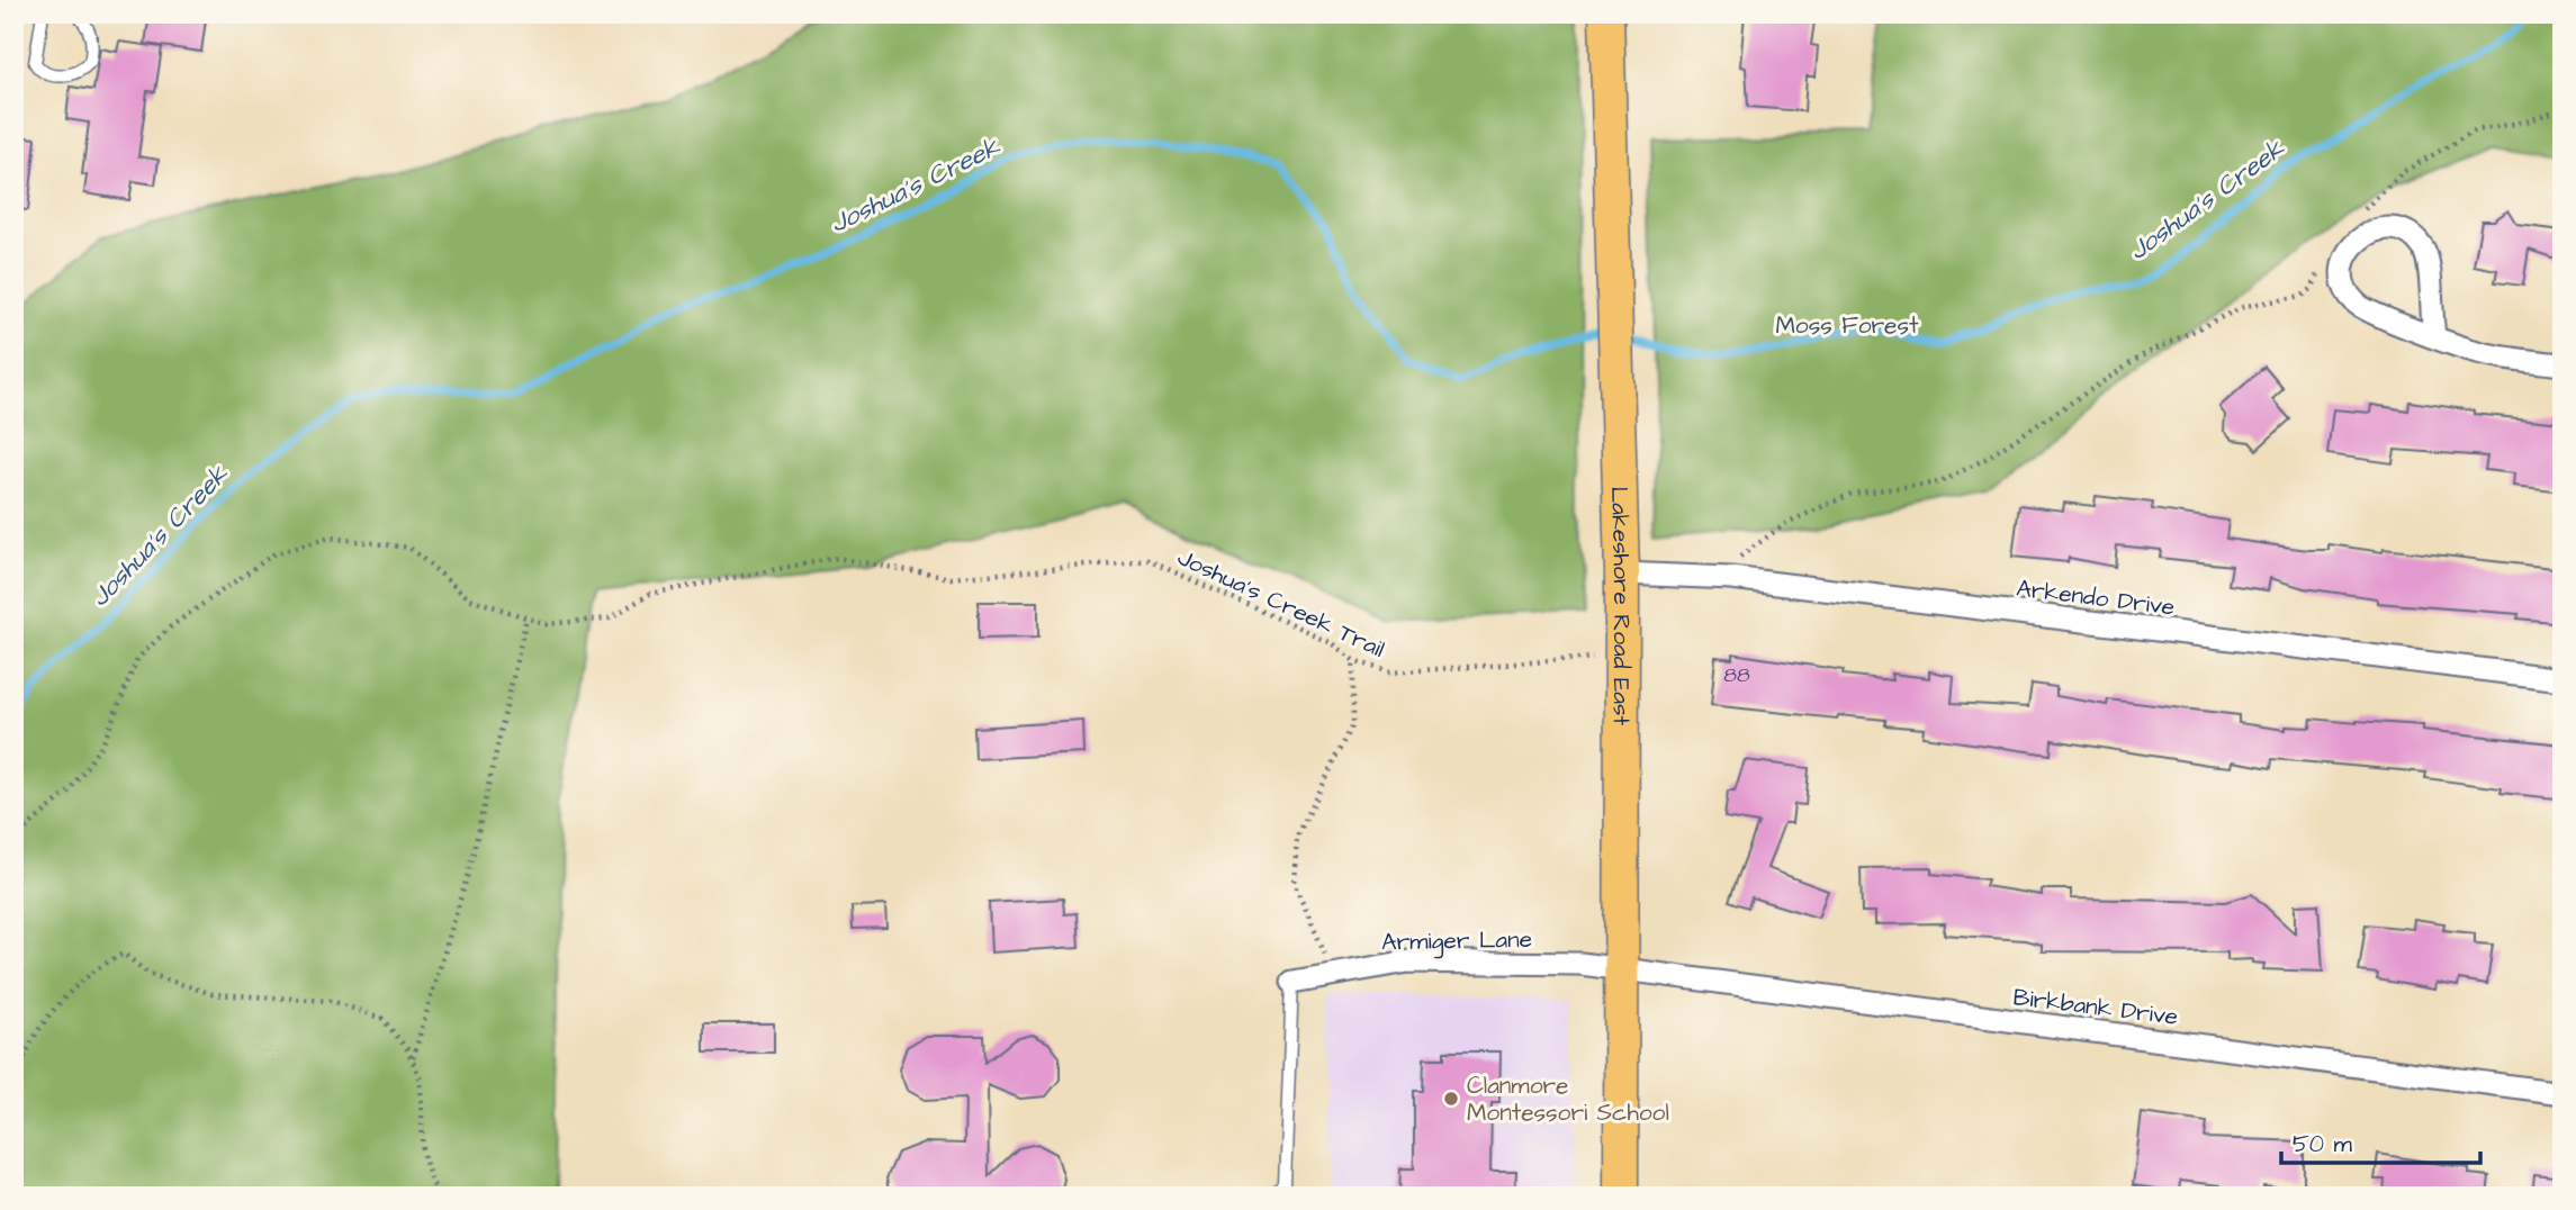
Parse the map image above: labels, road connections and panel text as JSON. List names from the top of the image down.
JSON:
{
  "streets": {
    "main road": ["Lakeshore Road East"],
    "street": ["Arkendo Drive", "Armiger Lane", "Birkbank Drive"],
    "path": ["Joshua's Creek Trail"]
  },
  "crossings": [
    ["Arkendo Drive", "Lakeshore Road East"],
    ["Joshua's Creek Trail", "Lakeshore Road East"],
    ["Lakeshore Road East", "Armiger Lane"],
    ["Lakeshore Road East", "Birkbank Drive"],
    ["Armiger Lane", "Birkbank Drive"]
  ],
  "water": ["Joshua's Creek"],
  "parks": ["Moss Forest"],
  "places": ["Clanmore Montessori School"],
  "house_numbers": ["88"],
  "scale_bar": "50 m"
}
